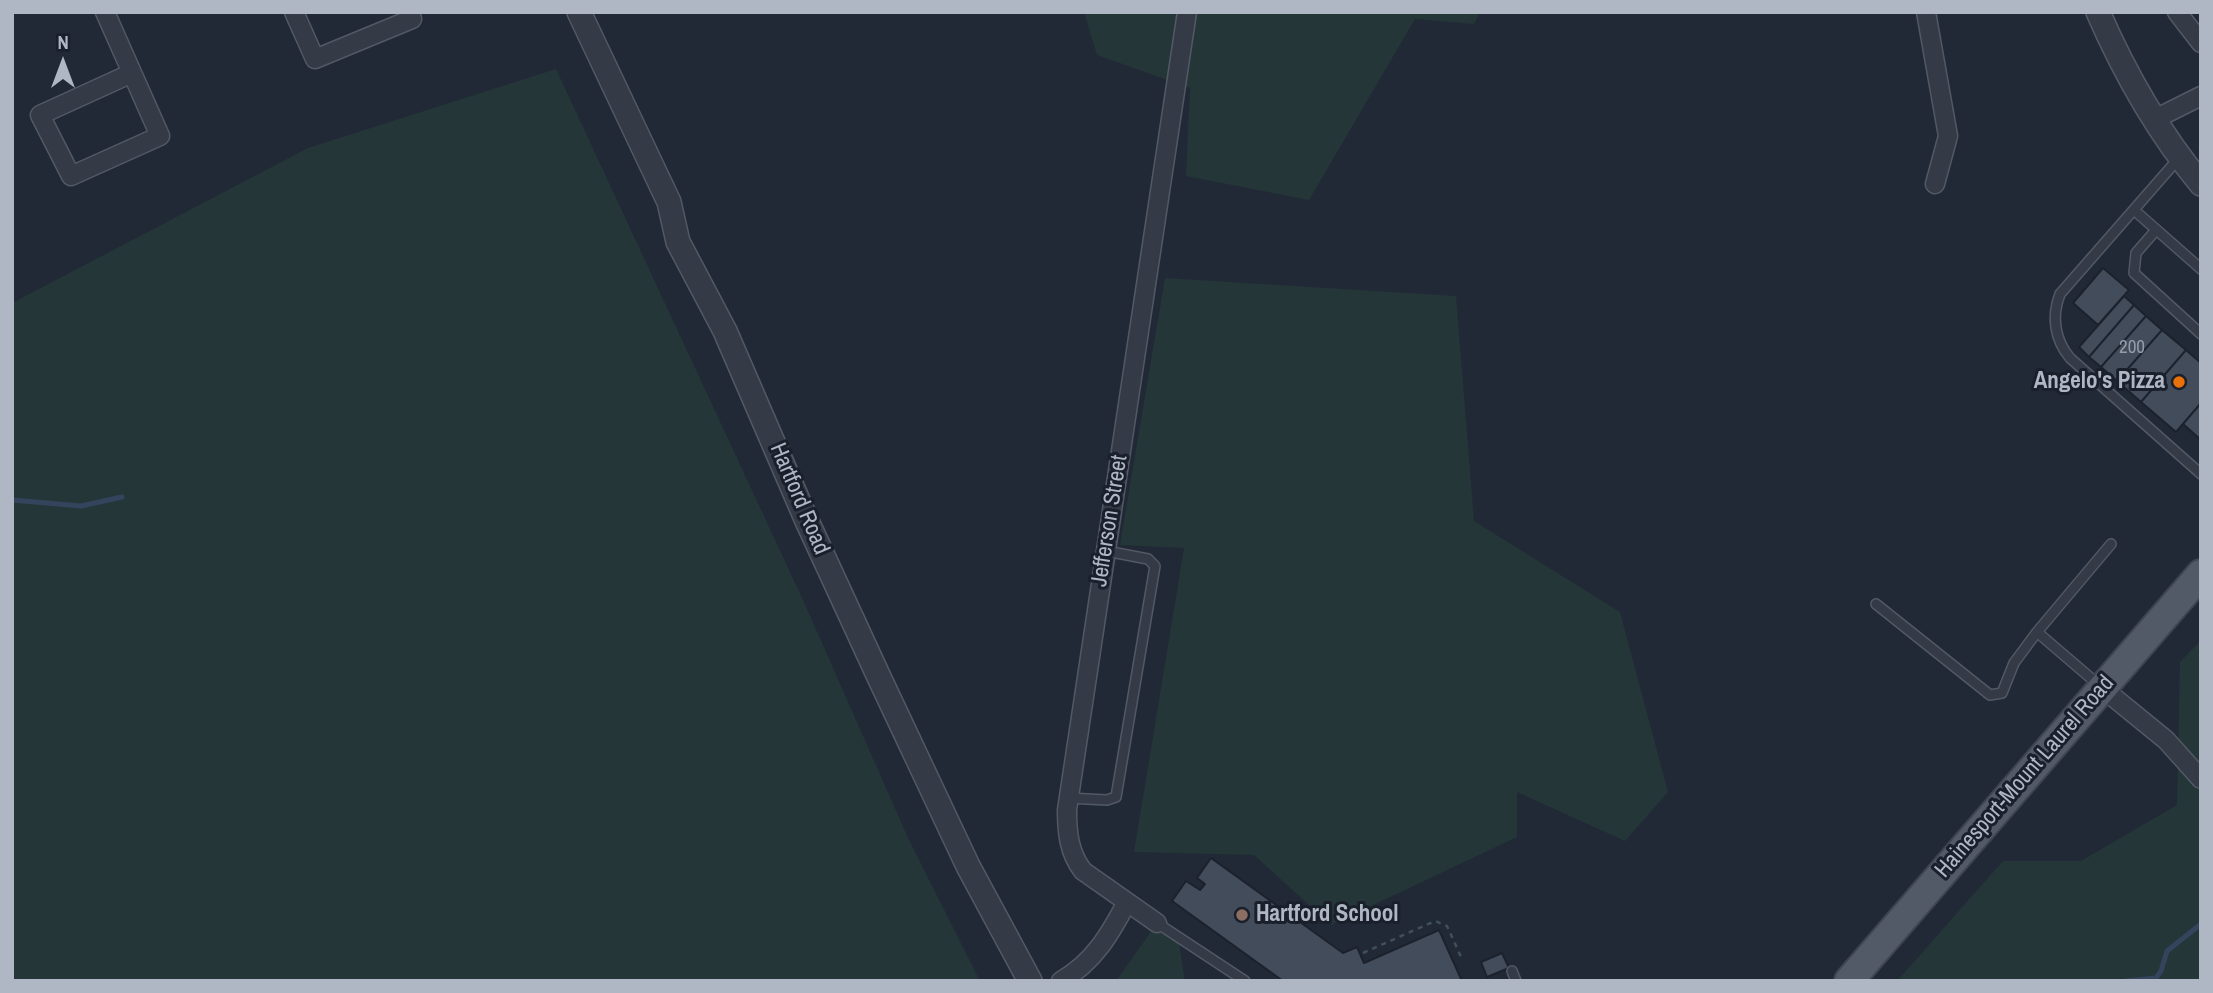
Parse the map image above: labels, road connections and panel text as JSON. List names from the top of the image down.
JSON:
{
  "streets": {
    "main road": ["Hainesport-Mount Laurel Road"],
    "street": ["Hartford Road", "Jefferson Street"]
  },
  "places": ["Angelo's Pizza", "Hartford School"],
  "house_numbers": ["200"],
  "north": "top"
}
